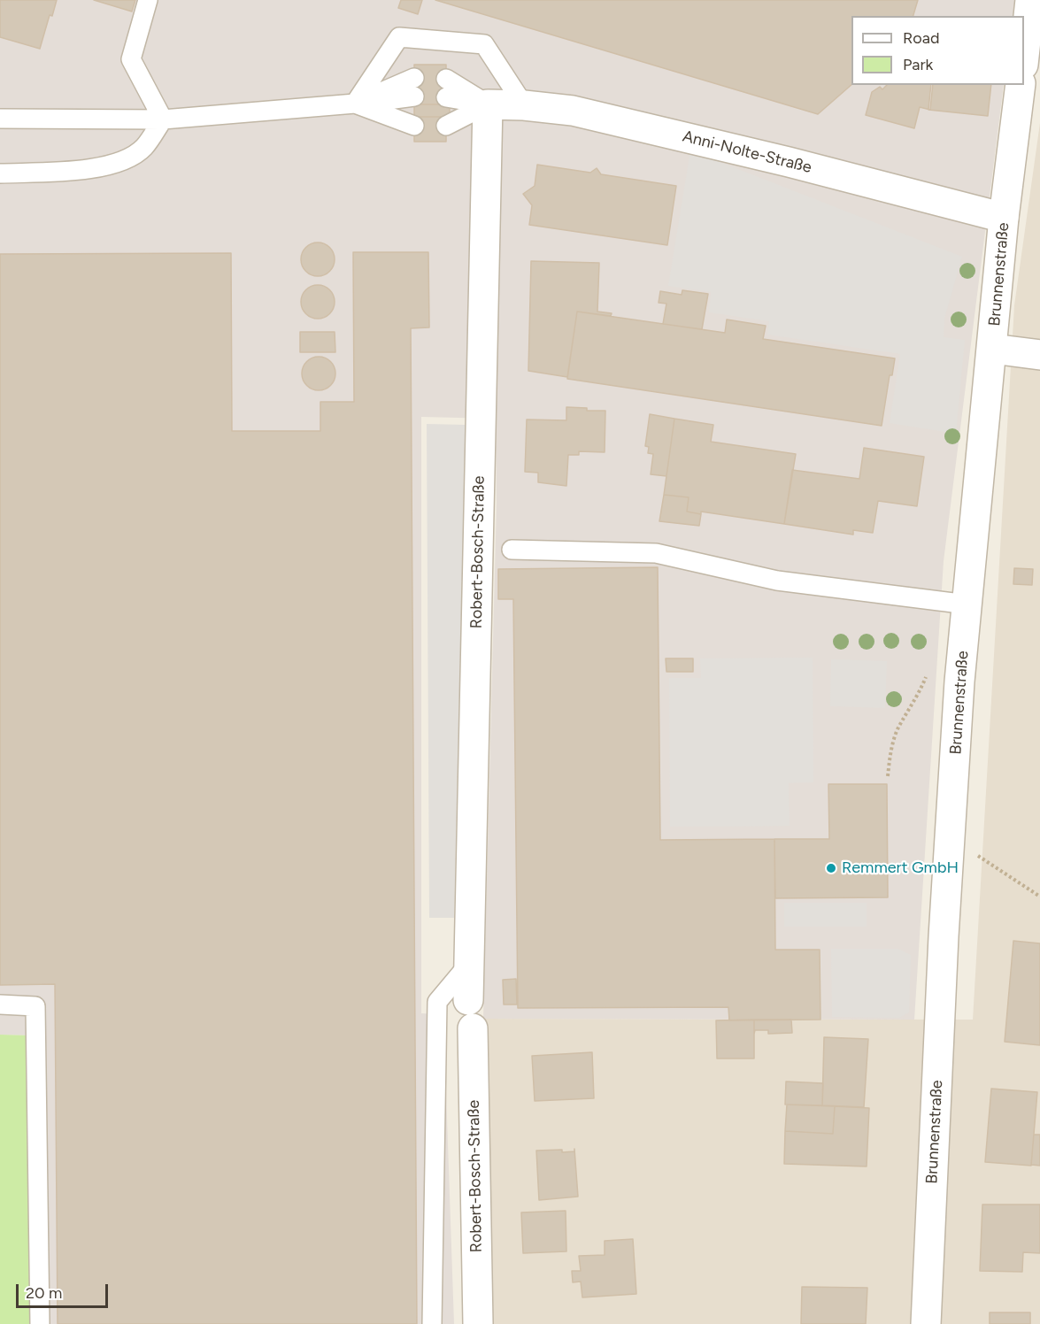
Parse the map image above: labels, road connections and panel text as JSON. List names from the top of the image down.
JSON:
{
  "streets": {
    "street": ["Anni-Nolte-Straße", "Brunnenstraße", "Robert-Bosch-Straße"]
  },
  "crossings": [
    ["Anni-Nolte-Straße", "Brunnenstraße"],
    ["Anni-Nolte-Straße", "Robert-Bosch-Straße"]
  ],
  "places": ["Remmert GmbH"],
  "legend": ["Road", "Park"],
  "scale_bar": "20 m"
}
